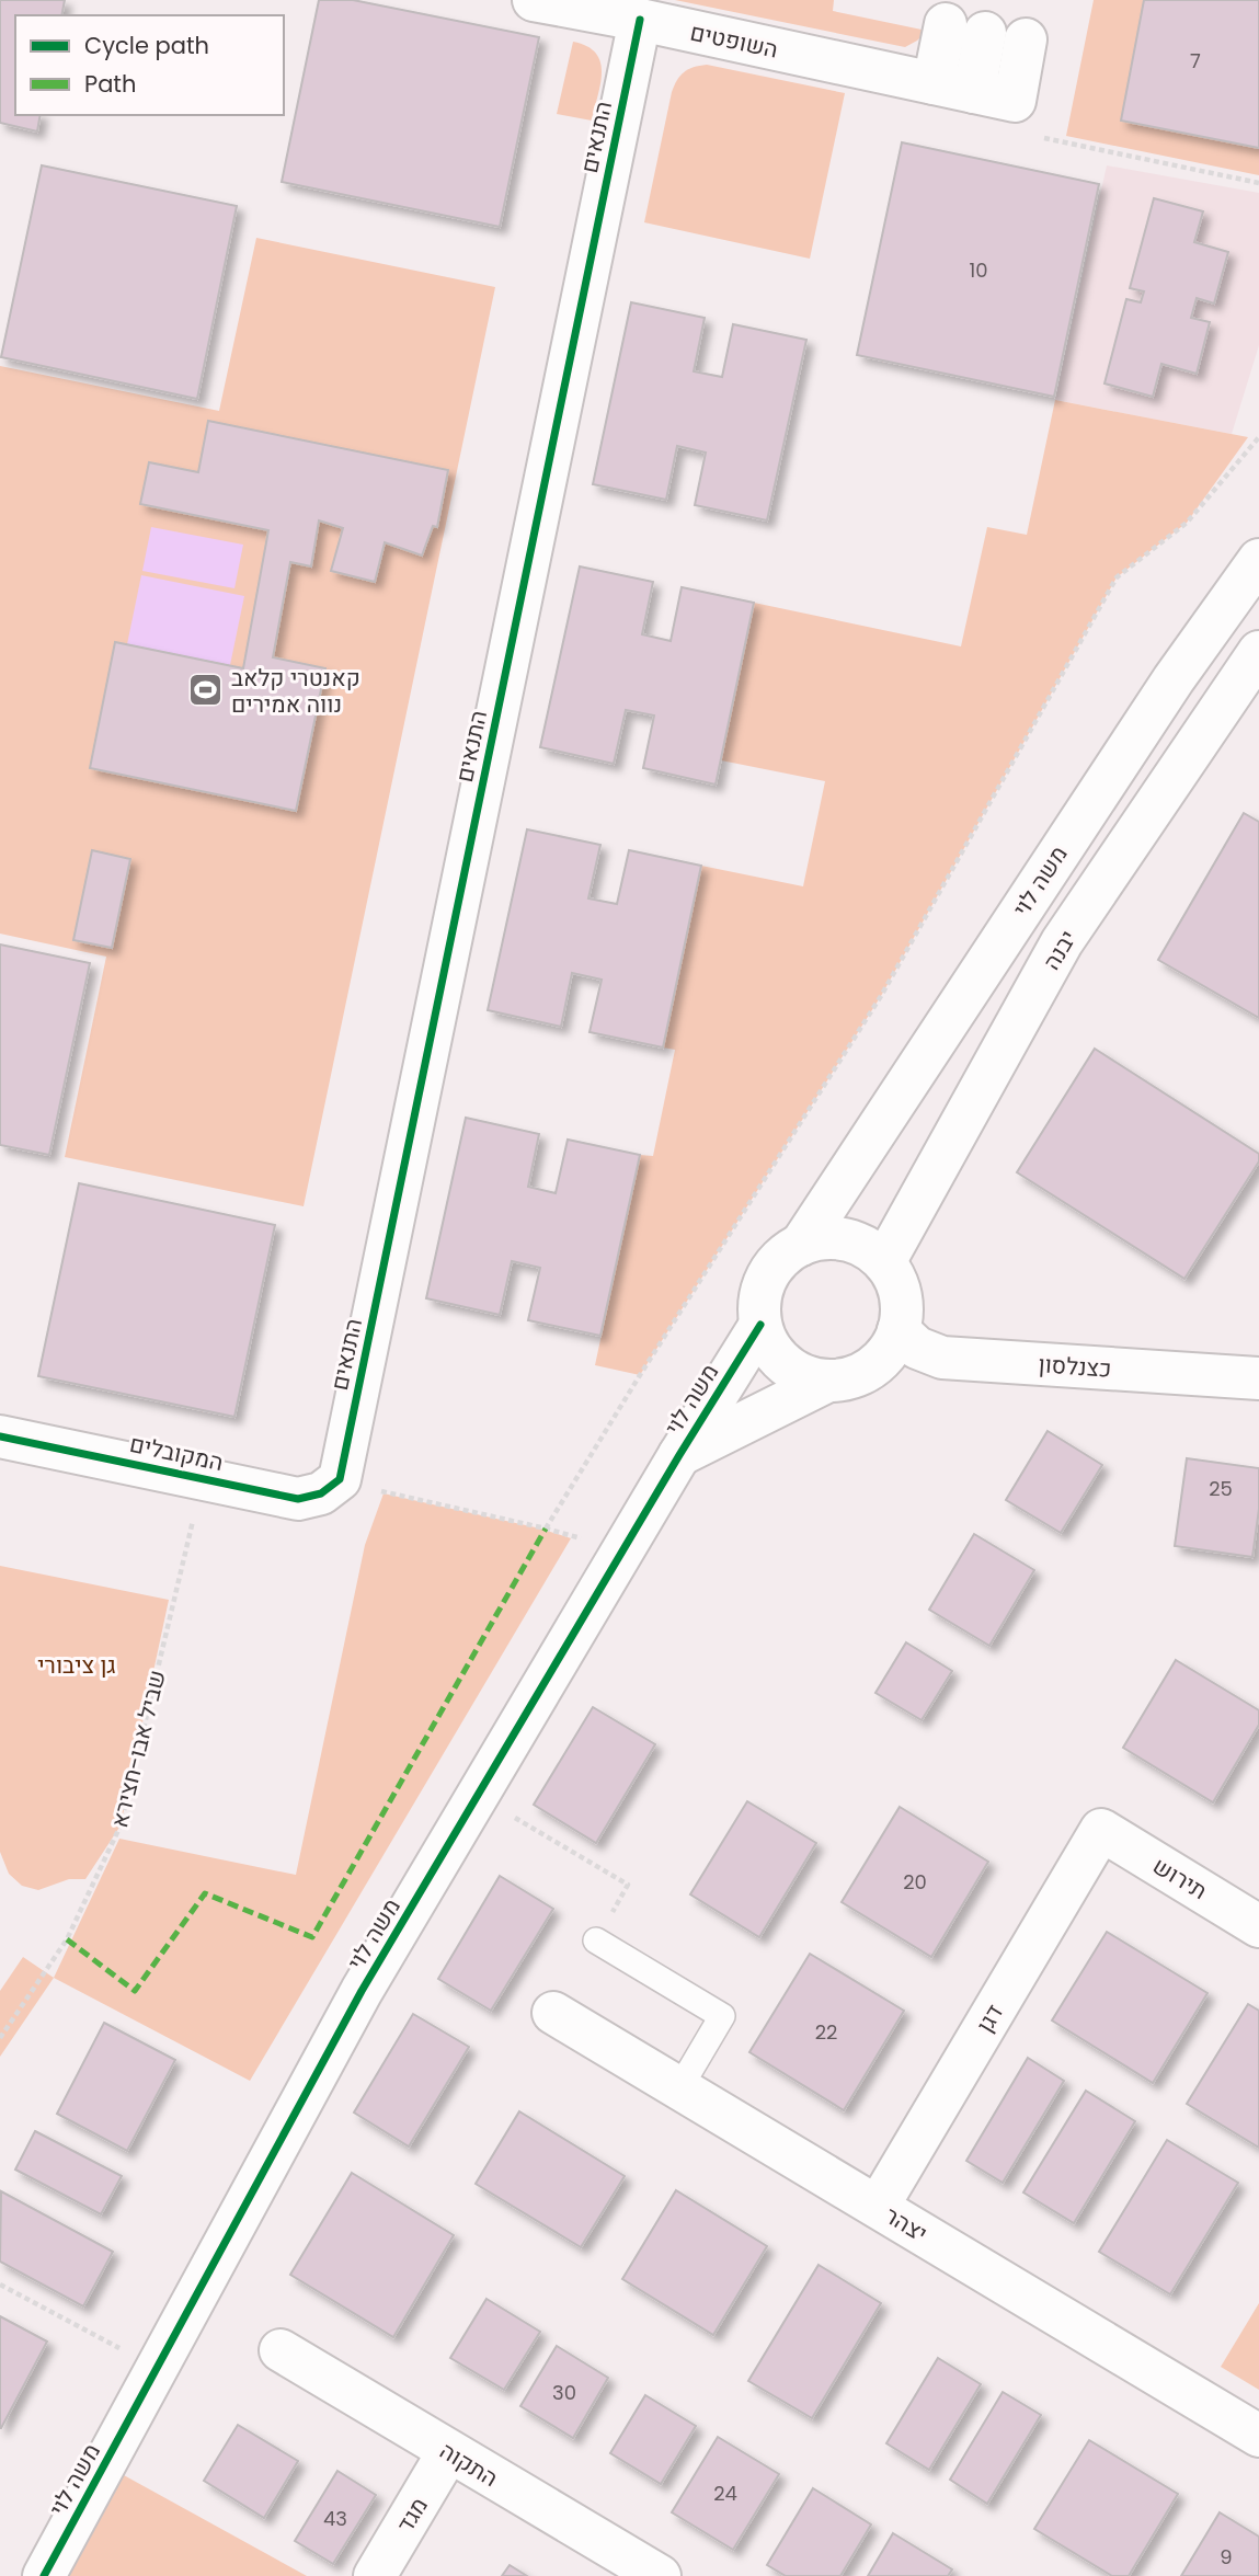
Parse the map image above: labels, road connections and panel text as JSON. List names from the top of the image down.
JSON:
{
  "streets": {
    "street": [
      "השופטים",
      "התנאים",
      "משה לוי",
      "יבנה",
      "כצנלסון",
      "המקובלים",
      "תירוש",
      "דגן",
      "יצהר",
      "התקוה",
      "מגד"
    ],
    "path": ["שביל אבו-חצירא"]
  },
  "crossings": [
    ["השופטים", "התנאים"],
    ["התנאים", "המקובלים"],
    ["משה לוי", "יבנה"],
    ["משה לוי", "כצנלסון"],
    ["יבנה", "כצנלסון"],
    ["המקובלים", "שביל אבו-חצירא"],
    ["תירוש", "דגן"],
    ["דגן", "יצהר"],
    ["התקוה", "מגד"]
  ],
  "parks": ["גן ציבורי"],
  "places": {
    "sports": ["קאנטרי קלאב נווה אמירים"]
  },
  "house_numbers": [
    "7",
    "10",
    "25",
    "20",
    "22",
    "30",
    "24",
    "43",
    "9"
  ],
  "legend": ["Cycle path", "Path"]
}
